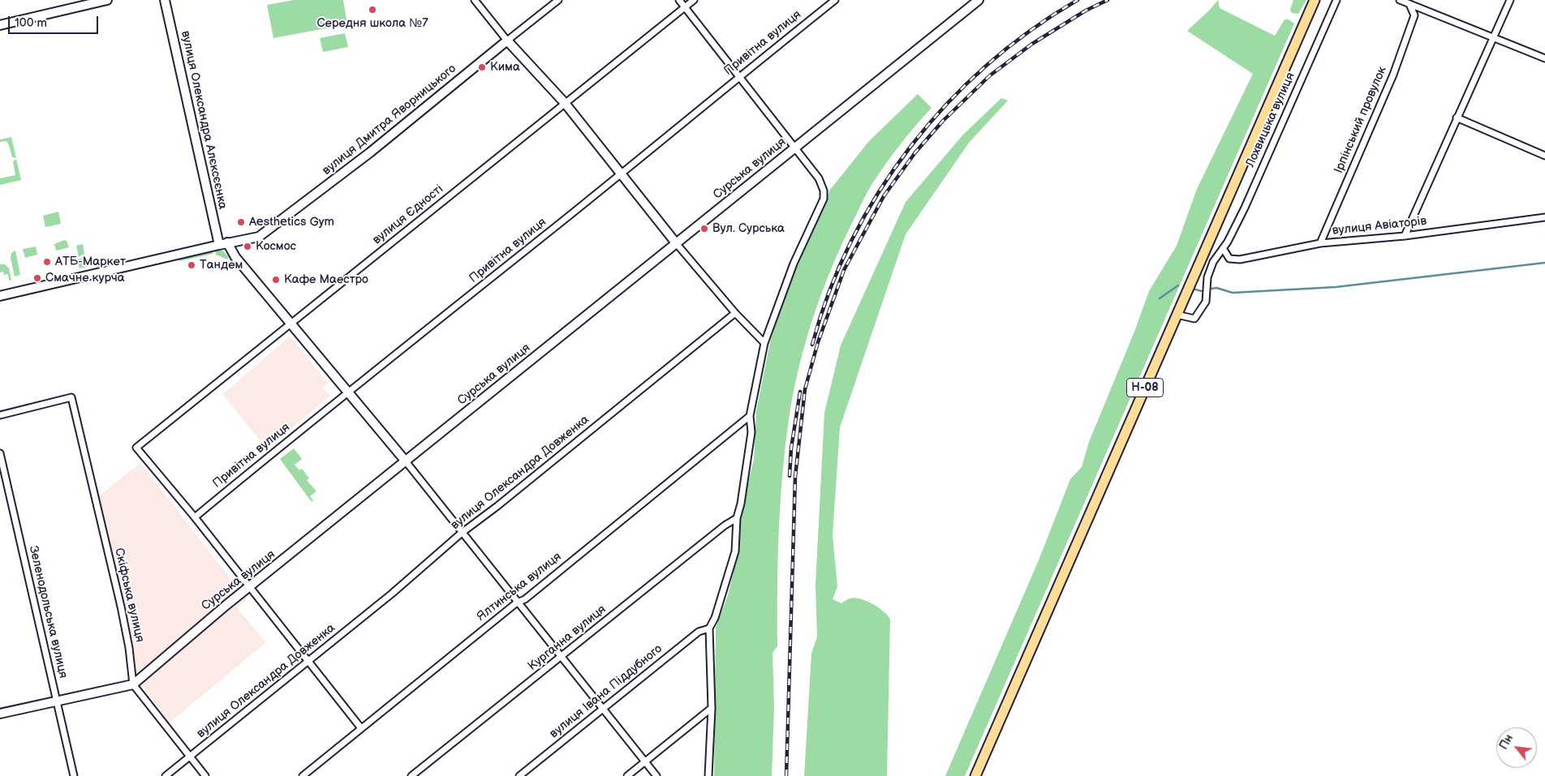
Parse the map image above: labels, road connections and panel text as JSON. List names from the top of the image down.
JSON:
{
  "streets": {
    "main road": ["Н-08"],
    "street": [
      "Привітна вулиця",
      "вулиця Олександра Алєксєєнка",
      "вулиця Дмитра Яворницького",
      "Лохвицька вулиця",
      "Ірпінський провулок",
      "Сурська вулиця",
      "вулиця Єдності",
      "вулиця Авіаторів",
      "вулиця Олександра Довженка",
      "Ялтинська вулиця",
      "Скіфська вулиця",
      "Зеленодольська вулиця",
      "Курганна вулиця",
      "вулиця Івана Піддубного"
    ]
  },
  "crossings": [
    ["Привітна вулиця", "вулиця Олександра Алєксєєнка"],
    ["Привітна вулиця", "вулиця Єдності"],
    ["вулиця Олександра Алєксєєнка", "вулиця Дмитра Яворницького"],
    ["вулиця Олександра Алєксєєнка", "Сурська вулиця"],
    ["вулиця Олександра Алєксєєнка", "вулиця Єдності"],
    ["Лохвицька вулиця", "вулиця Авіаторів"],
    ["Лохвицька вулиця", "Н-08"],
    ["Ірпінський провулок", "вулиця Авіаторів"],
    ["Сурська вулиця", "Скіфська вулиця"],
    ["Сурська вулиця", "Зеленодольська вулиця"]
  ],
  "places": [
    "Середня школа №7",
    "Кима",
    "Aesthetics Gym",
    "Вул. Сурська",
    "Космос",
    "АТБ-Маркет",
    "Тандем",
    "Смачне курча",
    "Кафе Маестро"
  ],
  "scale_bar": "100 m",
  "north": "top left"
}
